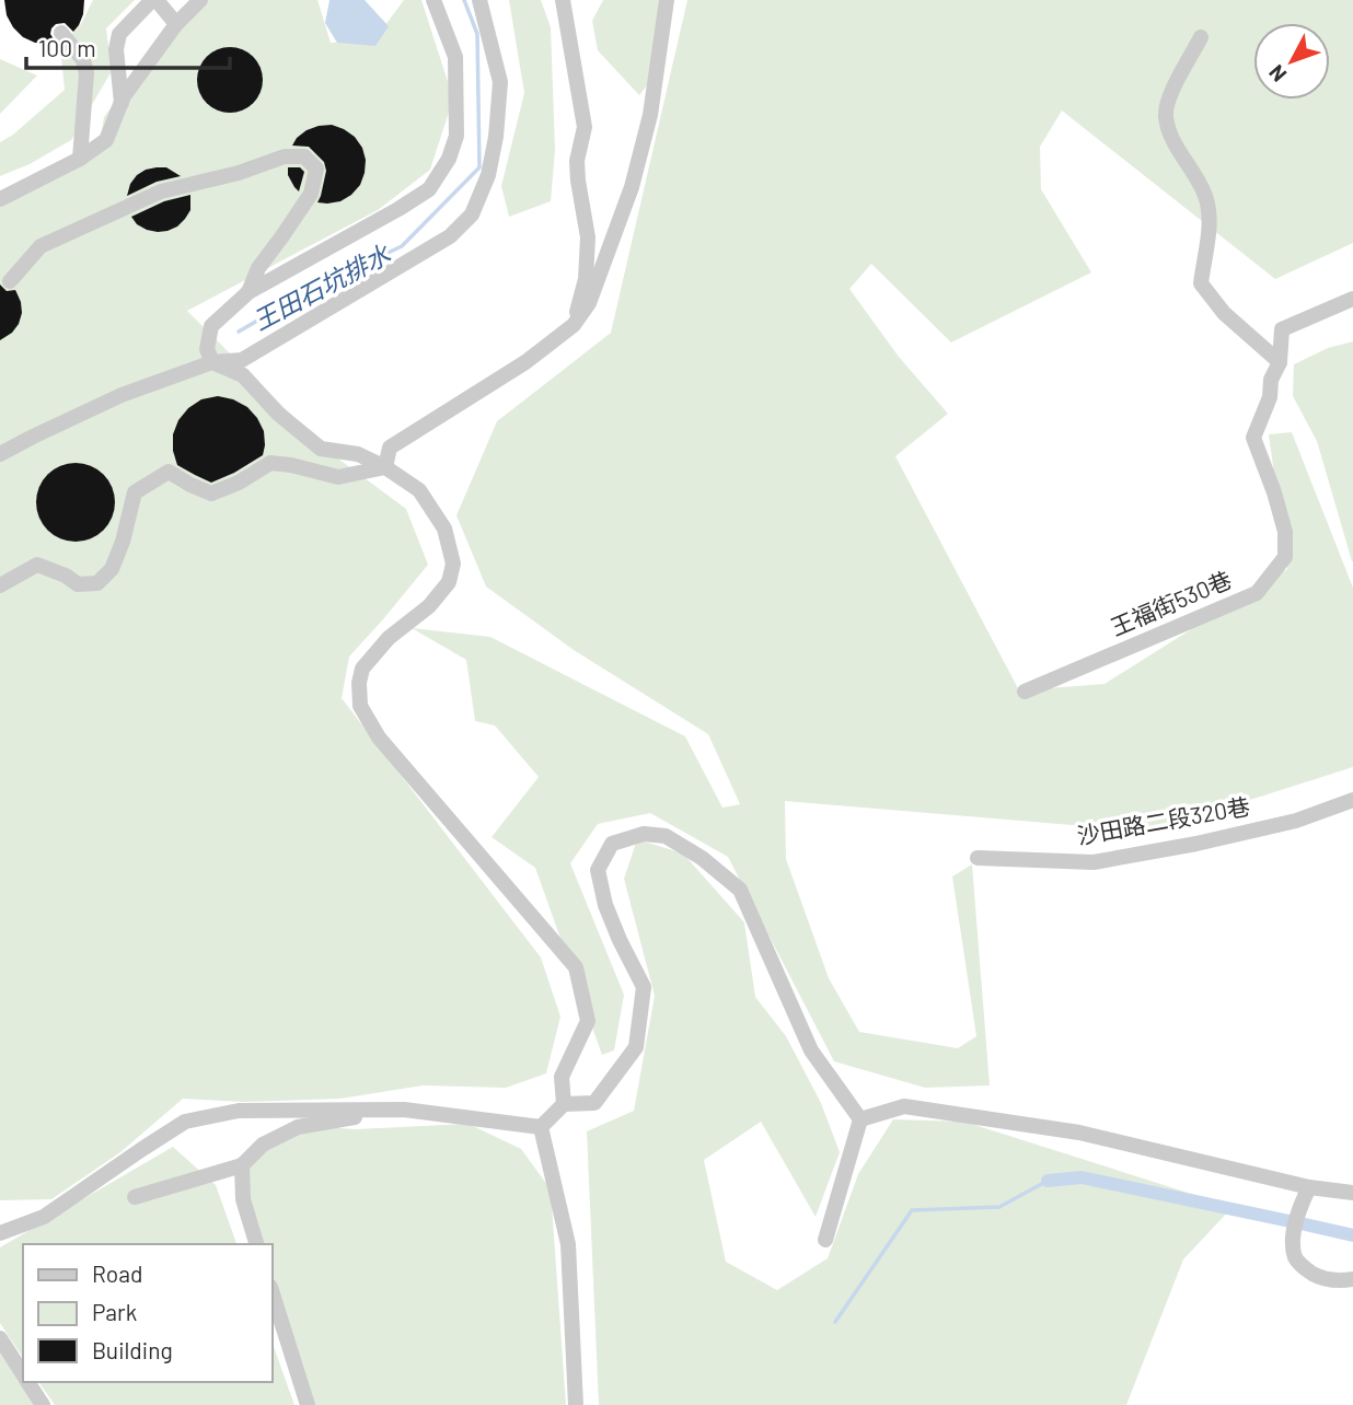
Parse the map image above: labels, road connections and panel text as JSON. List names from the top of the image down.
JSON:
{
  "streets": {
    "street": ["王福街530巷", "沙田路二段320巷"]
  },
  "water": ["王田石坑排水"],
  "legend": ["Road", "Park", "Building"],
  "scale_bar": "100 m",
  "north": "bottom left"
}
